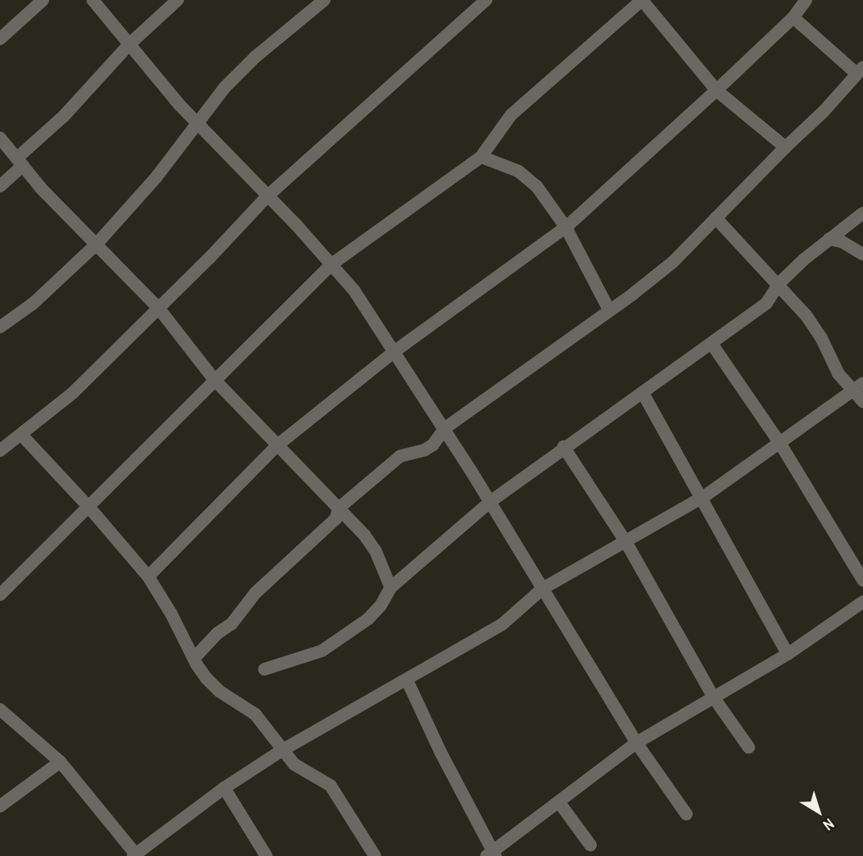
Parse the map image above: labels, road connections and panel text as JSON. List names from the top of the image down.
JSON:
{
  "north": "bottom right"
}
